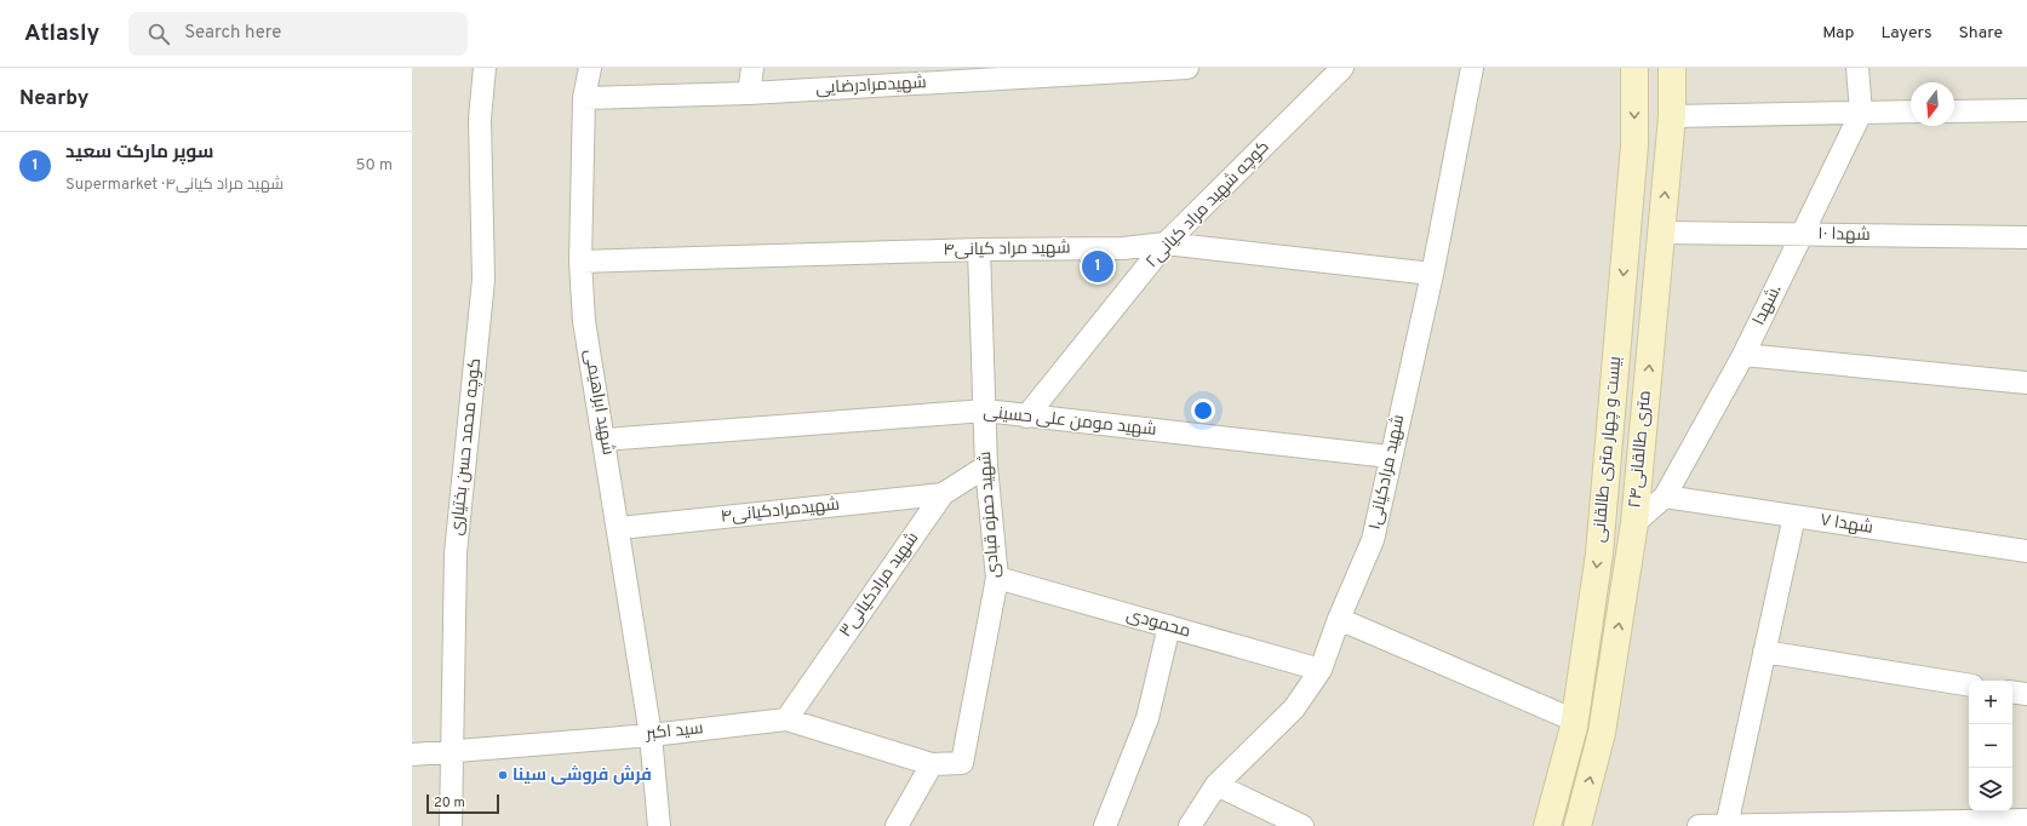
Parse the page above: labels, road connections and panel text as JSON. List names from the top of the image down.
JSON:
{
  "streets": {
    "main road": ["بیست و چهار متری طالقانی", "۲۴متری طالقانی"],
    "street": [
      "شهیدمرادرضایی",
      "کوچه شهید مراد کیانی۲",
      "شهدا ۱۰",
      "شهید مراد کیانی۴",
      "شهدا.",
      "شهید ابراهیمی",
      "شهید مومن علی حسینی",
      "کوچه محمد حسن بختیاری",
      "شهید مرادکیانی۱",
      "شهیدمرادکیانی۴",
      "شهید حمزه قبادی",
      "شهدا ۷",
      "شهید مرادکیانی۳",
      "محمودی",
      "سید اکبر"
    ]
  },
  "crossings": [
    ["شهیدمرادرضایی", "شهید ابراهیمی"],
    ["کوچه شهید مراد کیانی۲", "شهید مراد کیانی۴"],
    ["کوچه شهید مراد کیانی۲", "شهید مومن علی حسینی"],
    ["شهدا ۱۰", "شهدا."],
    ["شهدا ۱۰", "۲۴متری طالقانی"],
    ["شهید مراد کیانی۴", "شهید ابراهیمی"],
    ["شهید مراد کیانی۴", "شهید مرادکیانی۱"],
    ["شهید مراد کیانی۴", "شهید حمزه قبادی"],
    ["شهدا.", "۲۴متری طالقانی"],
    ["شهدا.", "شهدا ۷"],
    ["شهید ابراهیمی", "شهید مومن علی حسینی"],
    ["شهید ابراهیمی", "شهیدمرادکیانی۴"],
    ["شهید ابراهیمی", "سید اکبر"],
    ["شهید مومن علی حسینی", "شهید مرادکیانی۱"],
    ["شهید مومن علی حسینی", "شهید حمزه قبادی"],
    ["کوچه محمد حسن بختیاری", "سید اکبر"],
    ["شهید مرادکیانی۱", "محمودی"],
    ["شهیدمرادکیانی۴", "شهید مرادکیانی۳"],
    ["شهید حمزه قبادی", "شهید مرادکیانی۳"],
    ["شهید حمزه قبادی", "محمودی"],
    ["شهید حمزه قبادی", "سید اکبر"],
    ["شهید مرادکیانی۳", "سید اکبر"]
  ],
  "one_way": ["بیست و چهار متری طالقانی", "۲۴متری طالقانی"],
  "places": ["فرش فروشی سینا"],
  "scale_bar": "20 m",
  "north": "bottom",
  "page": {
    "header": "Atlasly",
    "search": "Search here",
    "nav": ["Map", "Layers", "Share"],
    "heading": "Nearby",
    "list": [
      {
        "mark": "1",
        "name": "سوپر مارکت سعید",
        "note": "Supermarket · شهید مراد کیانی۴",
        "value": "50 m"
      }
    ],
    "pins": "1",
    "map_buttons": ["+", "−"],
    "scale": "20 m"
  }
}
